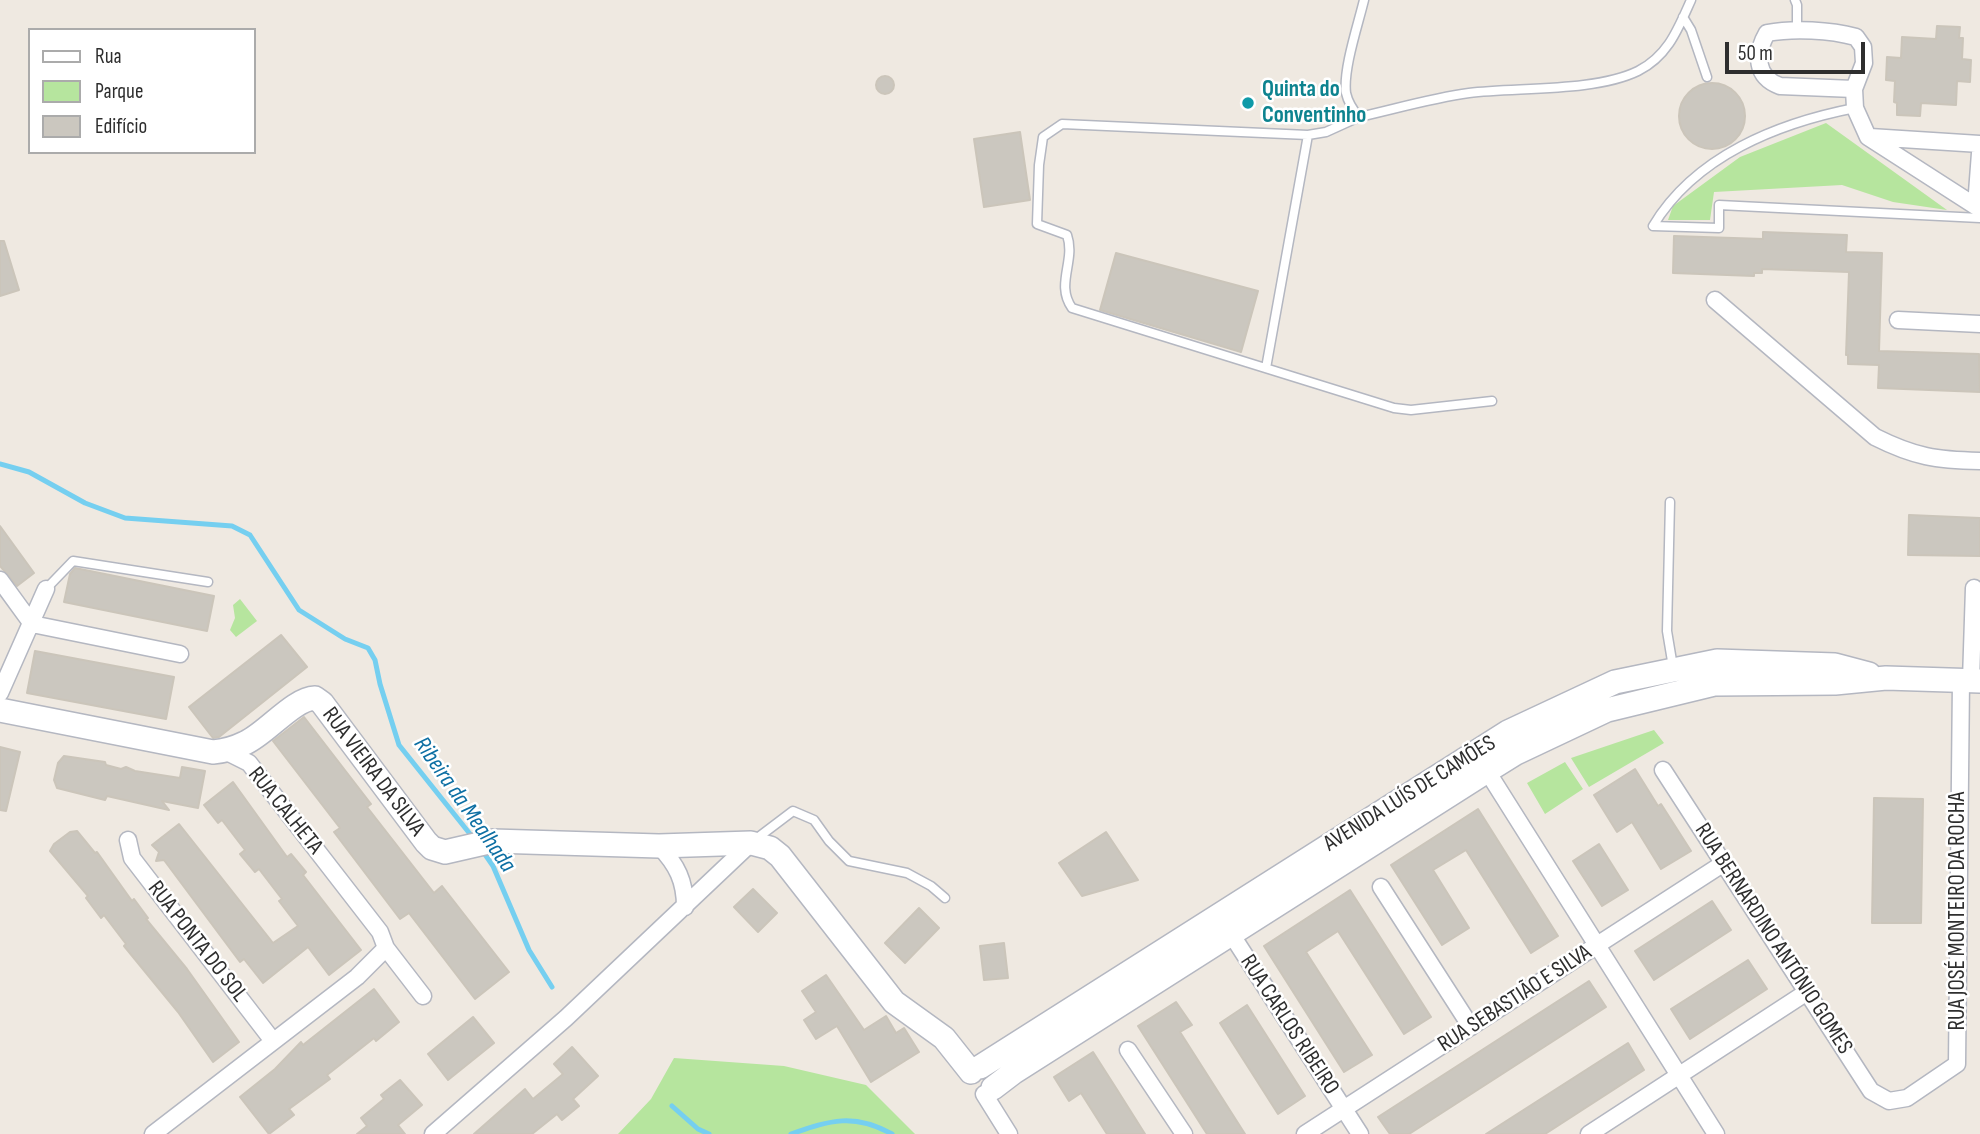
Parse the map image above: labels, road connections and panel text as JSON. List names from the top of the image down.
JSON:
{
  "streets": {
    "street": [
      "RUA VIEIRA DA SILVA",
      "AVENIDA LUÍS DE CAMÕES",
      "RUA CALHETA",
      "RUA JOSÉ MONTEIRO DA ROCHA",
      "RUA BERNARDINO ANTÓNIO GOMES",
      "RUA PONTA DO SOL",
      "RUA SEBASTIÃO E SILVA",
      "RUA CARLOS RIBEIRO"
    ]
  },
  "crossings": [
    ["RUA VIEIRA DA SILVA", "RUA CALHETA"],
    ["AVENIDA LUÍS DE CAMÕES", "RUA JOSÉ MONTEIRO DA ROCHA"],
    ["AVENIDA LUÍS DE CAMÕES", "RUA CARLOS RIBEIRO"],
    ["RUA JOSÉ MONTEIRO DA ROCHA", "RUA BERNARDINO ANTÓNIO GOMES"],
    ["RUA BERNARDINO ANTÓNIO GOMES", "RUA SEBASTIÃO E SILVA"],
    ["RUA SEBASTIÃO E SILVA", "RUA CARLOS RIBEIRO"]
  ],
  "water": ["Ribeira da Mealhada"],
  "places": ["Quinta do Conventinho"],
  "legend": ["Rua", "Parque", "Edifício"],
  "scale_bar": "50 m"
}
